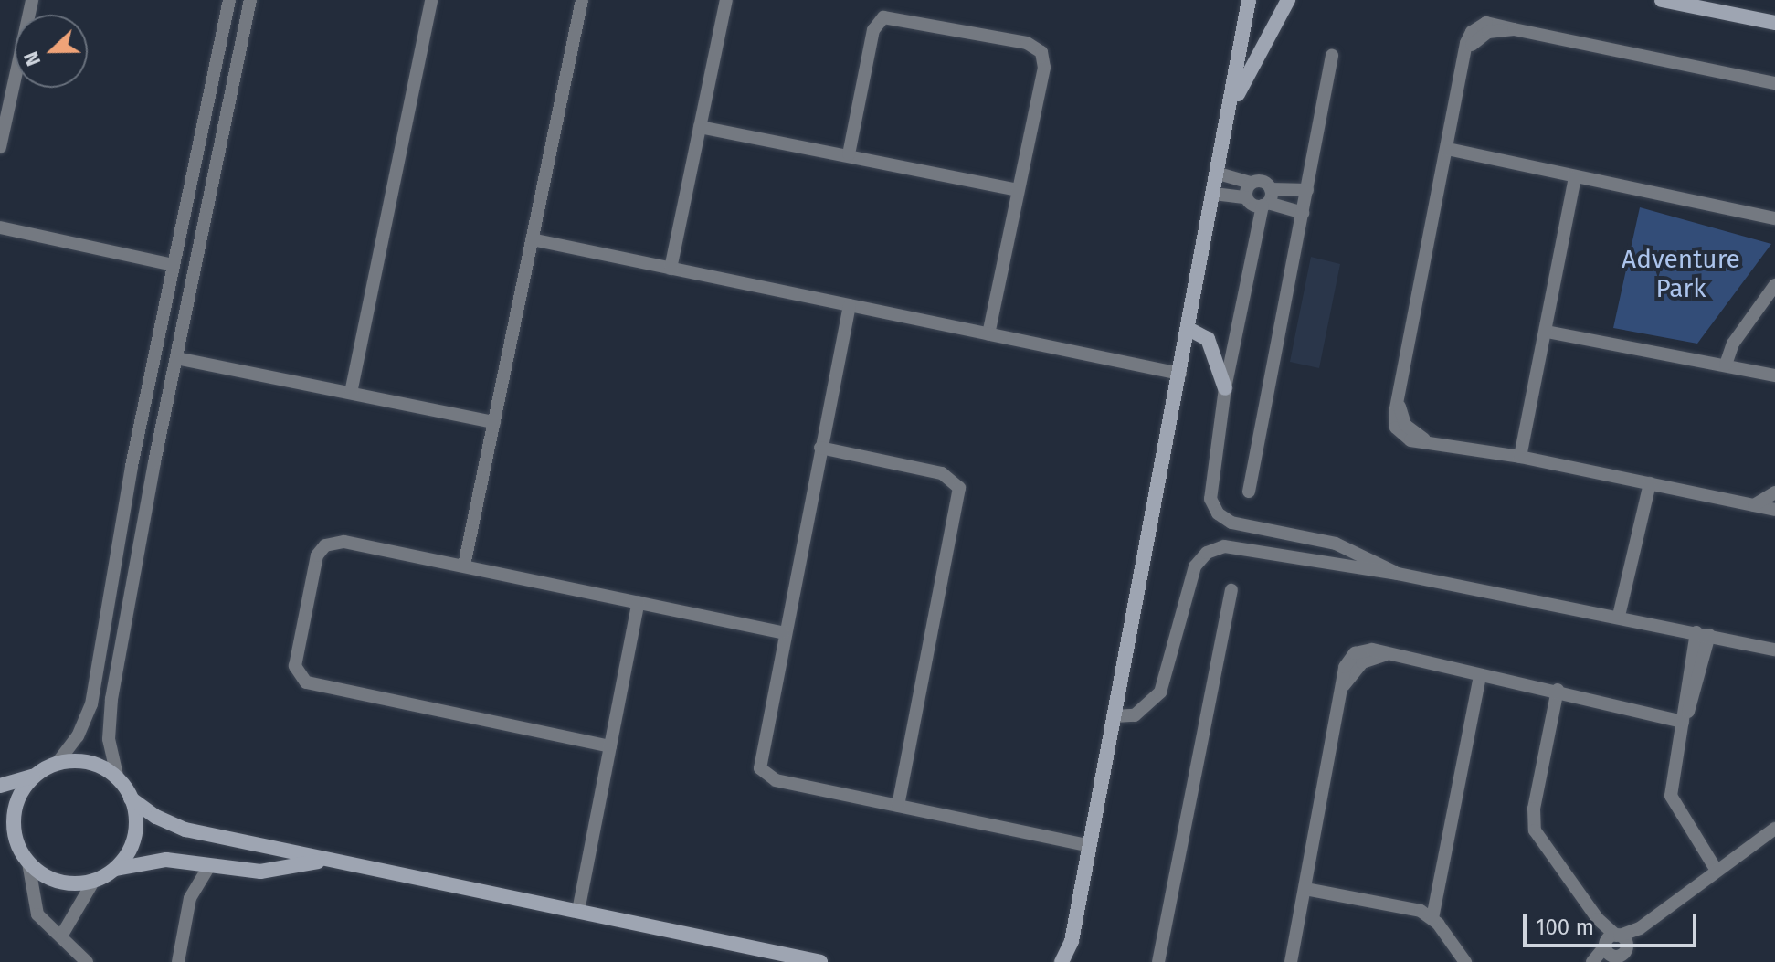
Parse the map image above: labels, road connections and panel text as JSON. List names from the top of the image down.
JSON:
{
  "parks": ["Adventure Park"],
  "scale_bar": "100 m",
  "north": "left"
}
